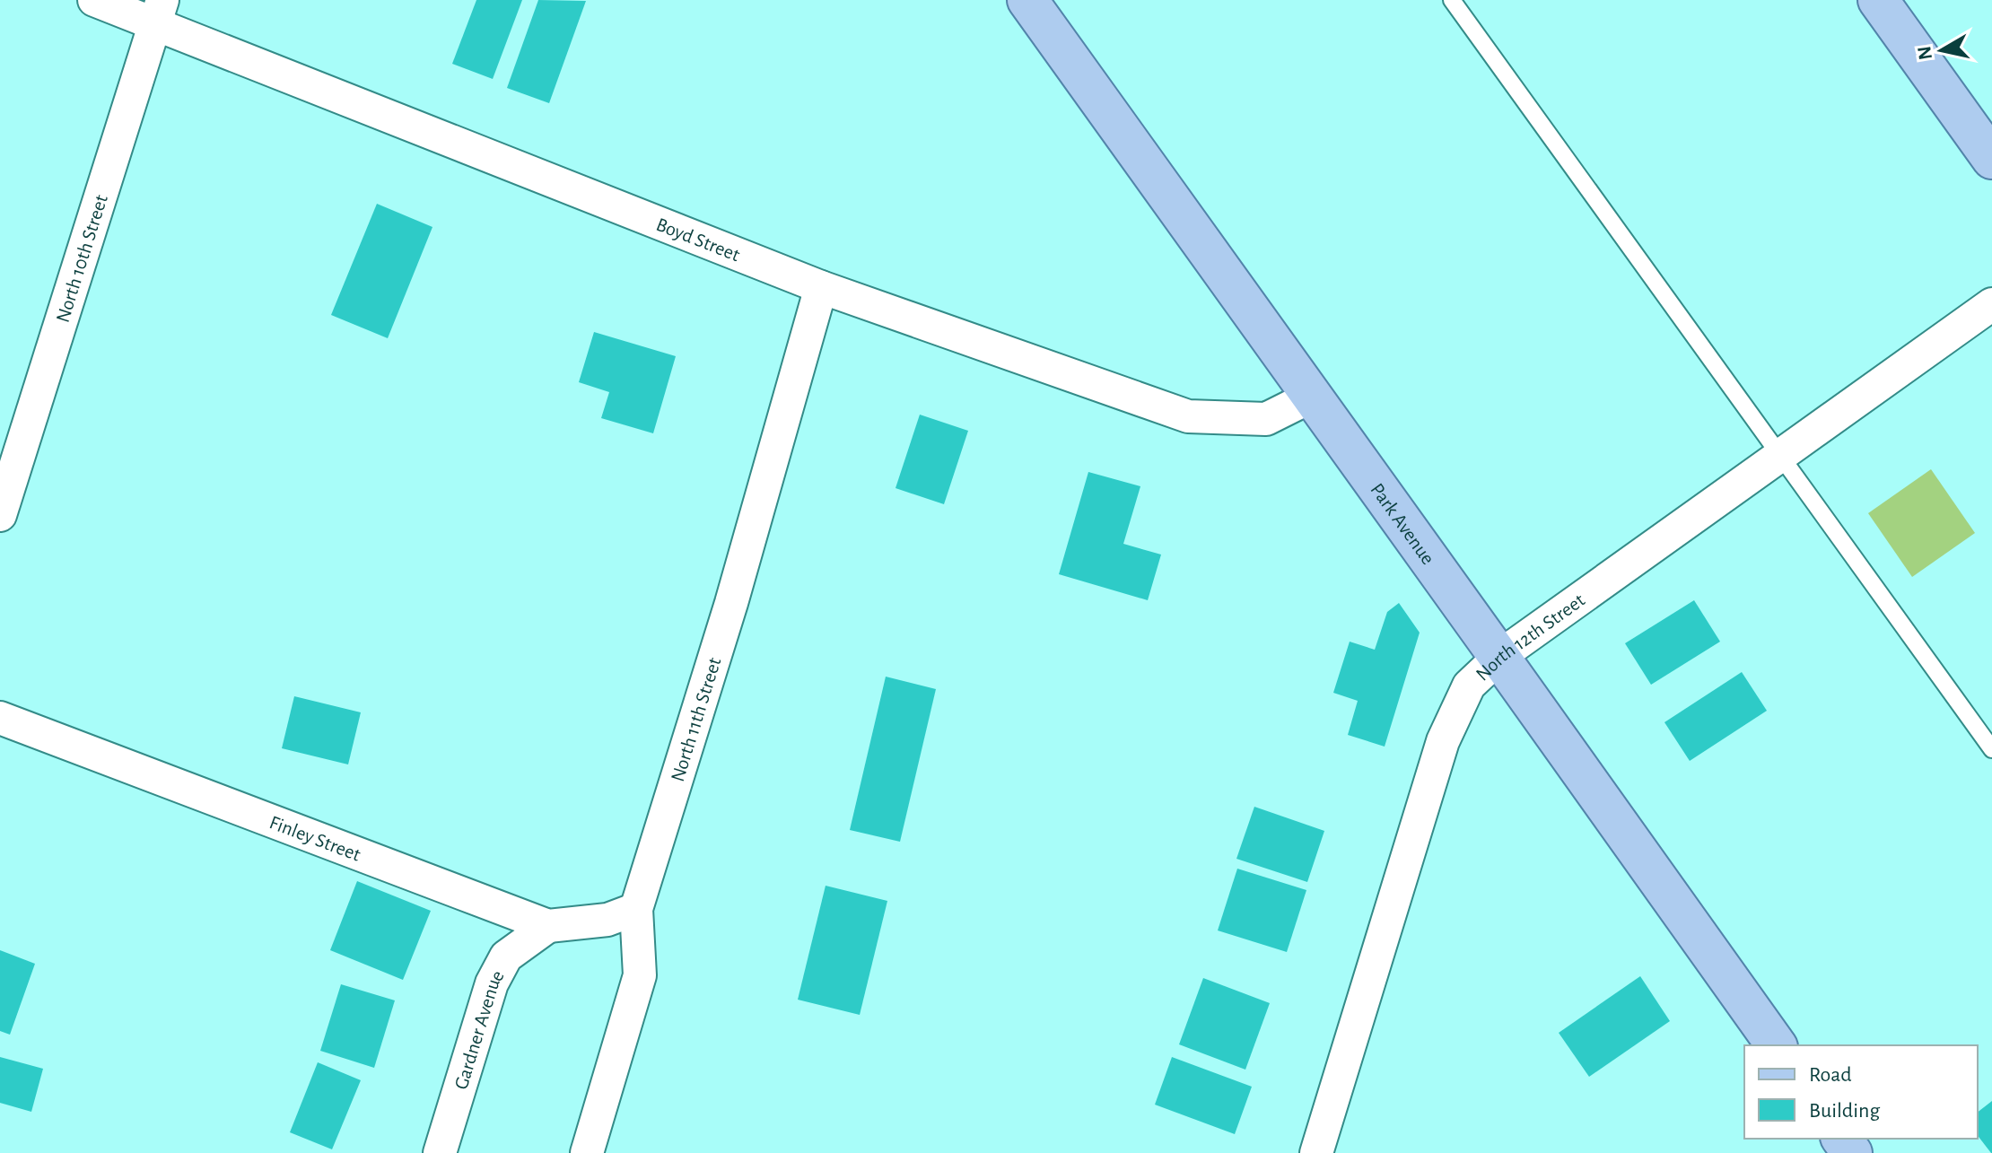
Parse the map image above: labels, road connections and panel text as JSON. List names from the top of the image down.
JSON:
{
  "streets": {
    "main road": ["Park Avenue"],
    "street": [
      "Boyd Street",
      "North 10th Street",
      "North 12th Street",
      "North 11th Street",
      "Finley Street",
      "Gardner Avenue"
    ]
  },
  "crossings": [
    ["Boyd Street", "North 10th Street"],
    ["Boyd Street", "Park Avenue"],
    ["Boyd Street", "North 11th Street"],
    ["Park Avenue", "North 12th Street"],
    ["North 11th Street", "Finley Street"],
    ["Finley Street", "Gardner Avenue"]
  ],
  "legend": ["Road", "Building"],
  "north": "left"
}
